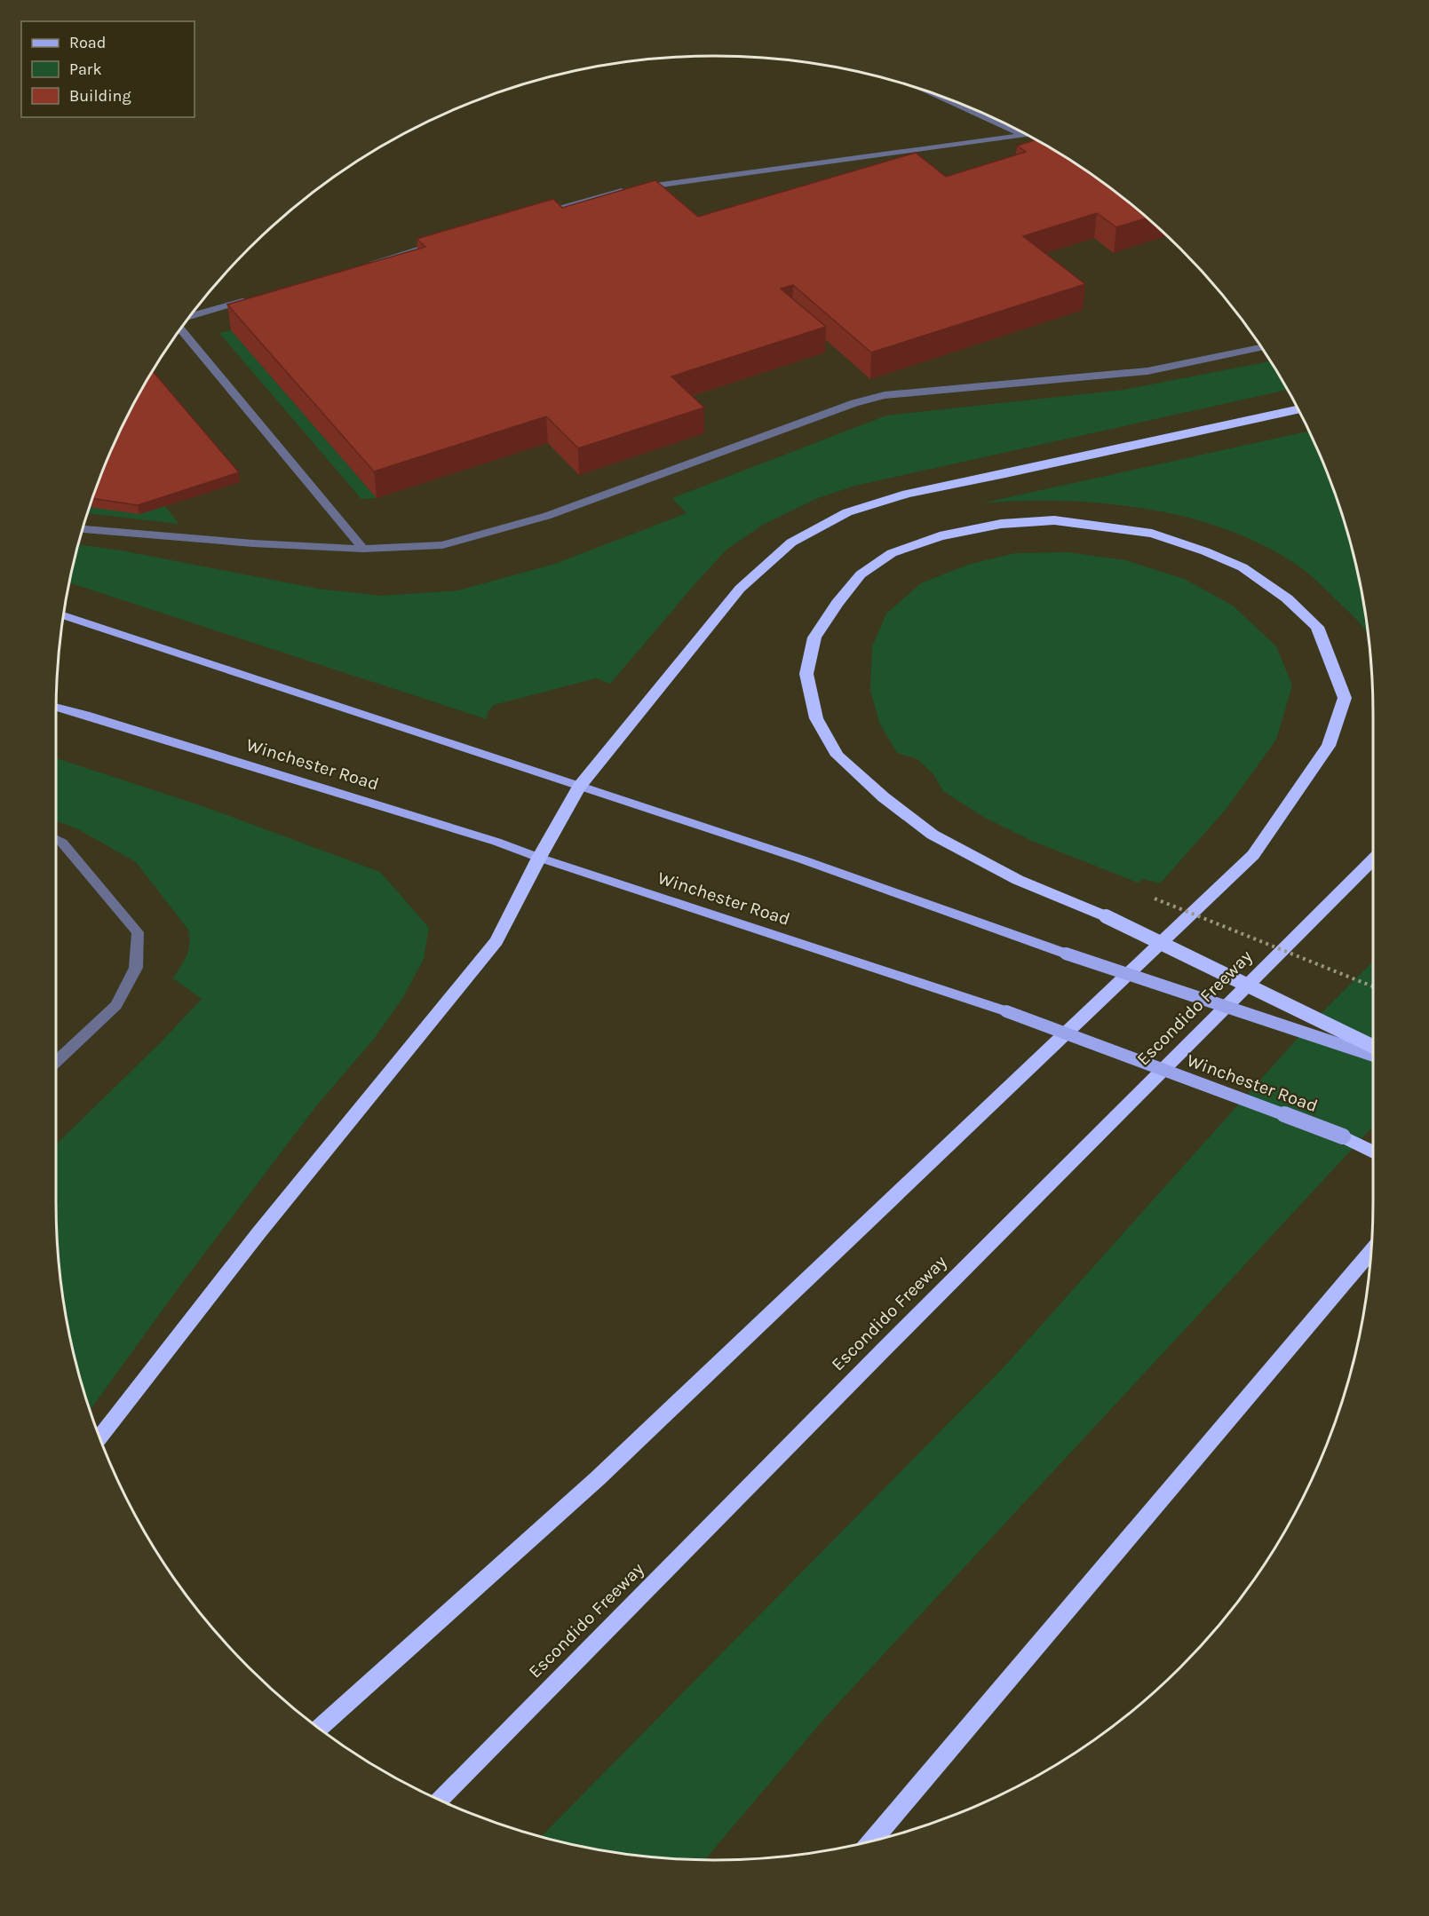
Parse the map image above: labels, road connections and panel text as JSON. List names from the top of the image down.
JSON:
{
  "streets": {
    "highway": ["Escondido Freeway"],
    "main road": ["Winchester Road"]
  },
  "legend": ["Road", "Park", "Building"]
}
